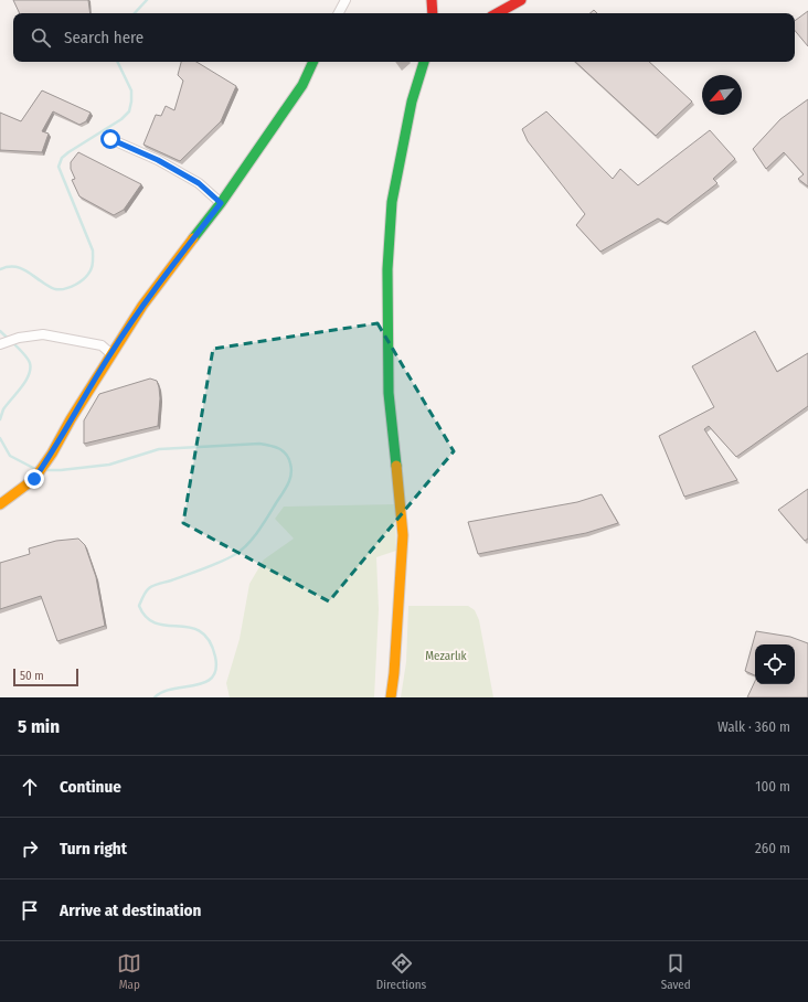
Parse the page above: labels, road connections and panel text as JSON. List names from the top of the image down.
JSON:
{
  "parks": ["Mezarlık"],
  "scale_bar": "50 m",
  "north": "bottom left",
  "page": {
    "search": "Search here",
    "scale": "50 m",
    "heading": ["5 min", "Walk · 360 m"],
    "list": [
      ["Continue", "100 m"],
      ["Turn right", "260 m"],
      "Arrive at destination"
    ],
    "nav": ["Map", "Directions", "Saved"]
  }
}
